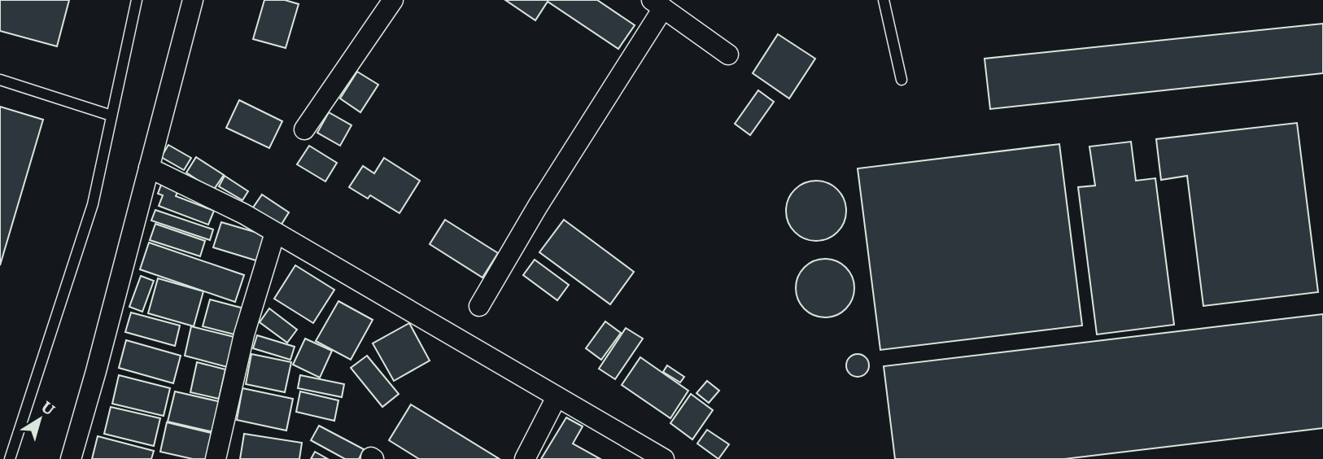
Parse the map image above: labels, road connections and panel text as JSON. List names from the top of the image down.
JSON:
{
  "north": "top right"
}
